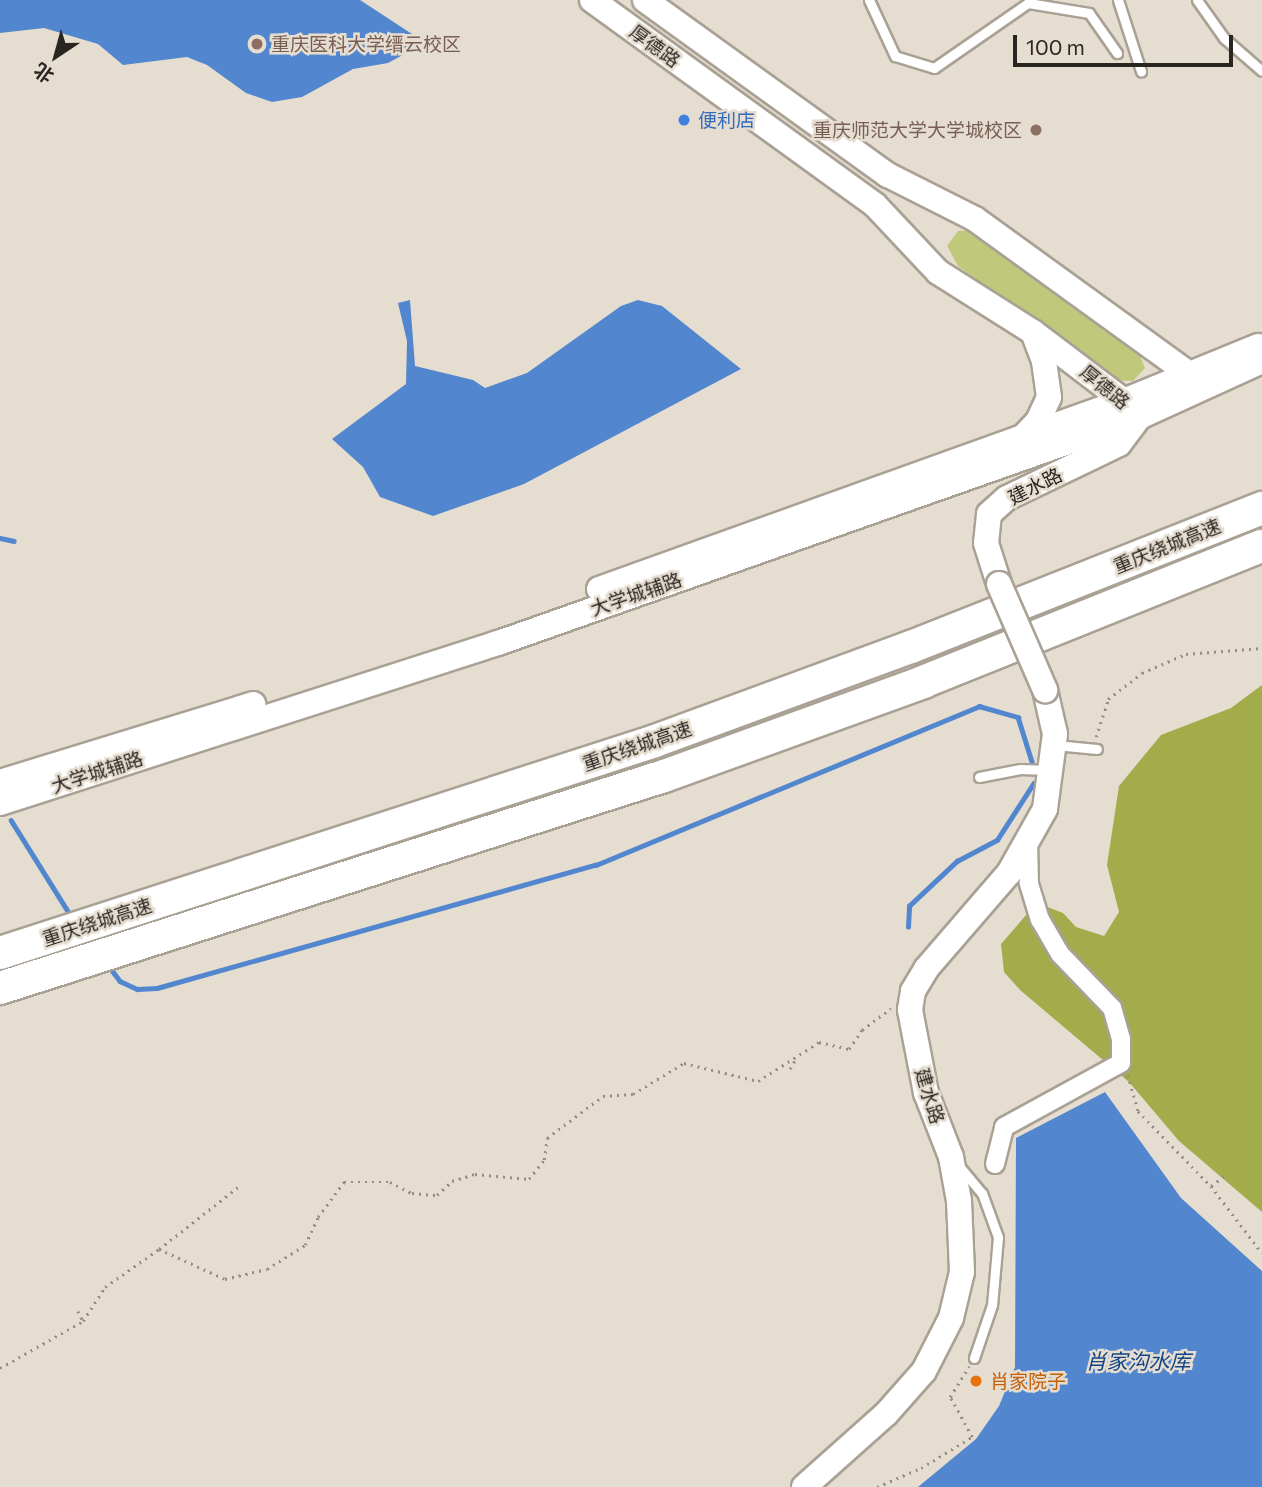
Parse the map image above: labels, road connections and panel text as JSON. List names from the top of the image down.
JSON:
{
  "streets": {
    "highway": ["重庆绕城高速"],
    "street": ["厚德路", "建水路", "大学城辅路"]
  },
  "crossings": [
    ["厚德路", "建水路"],
    ["厚德路", "大学城辅路"],
    ["建水路", "大学城辅路"]
  ],
  "water": ["肖家沟水库"],
  "places": [
    "重庆医科大学缙云校区",
    "便利店",
    "重庆师范大学大学城校区",
    "肖家院子"
  ],
  "scale_bar": "100 m",
  "north": "bottom left"
}
